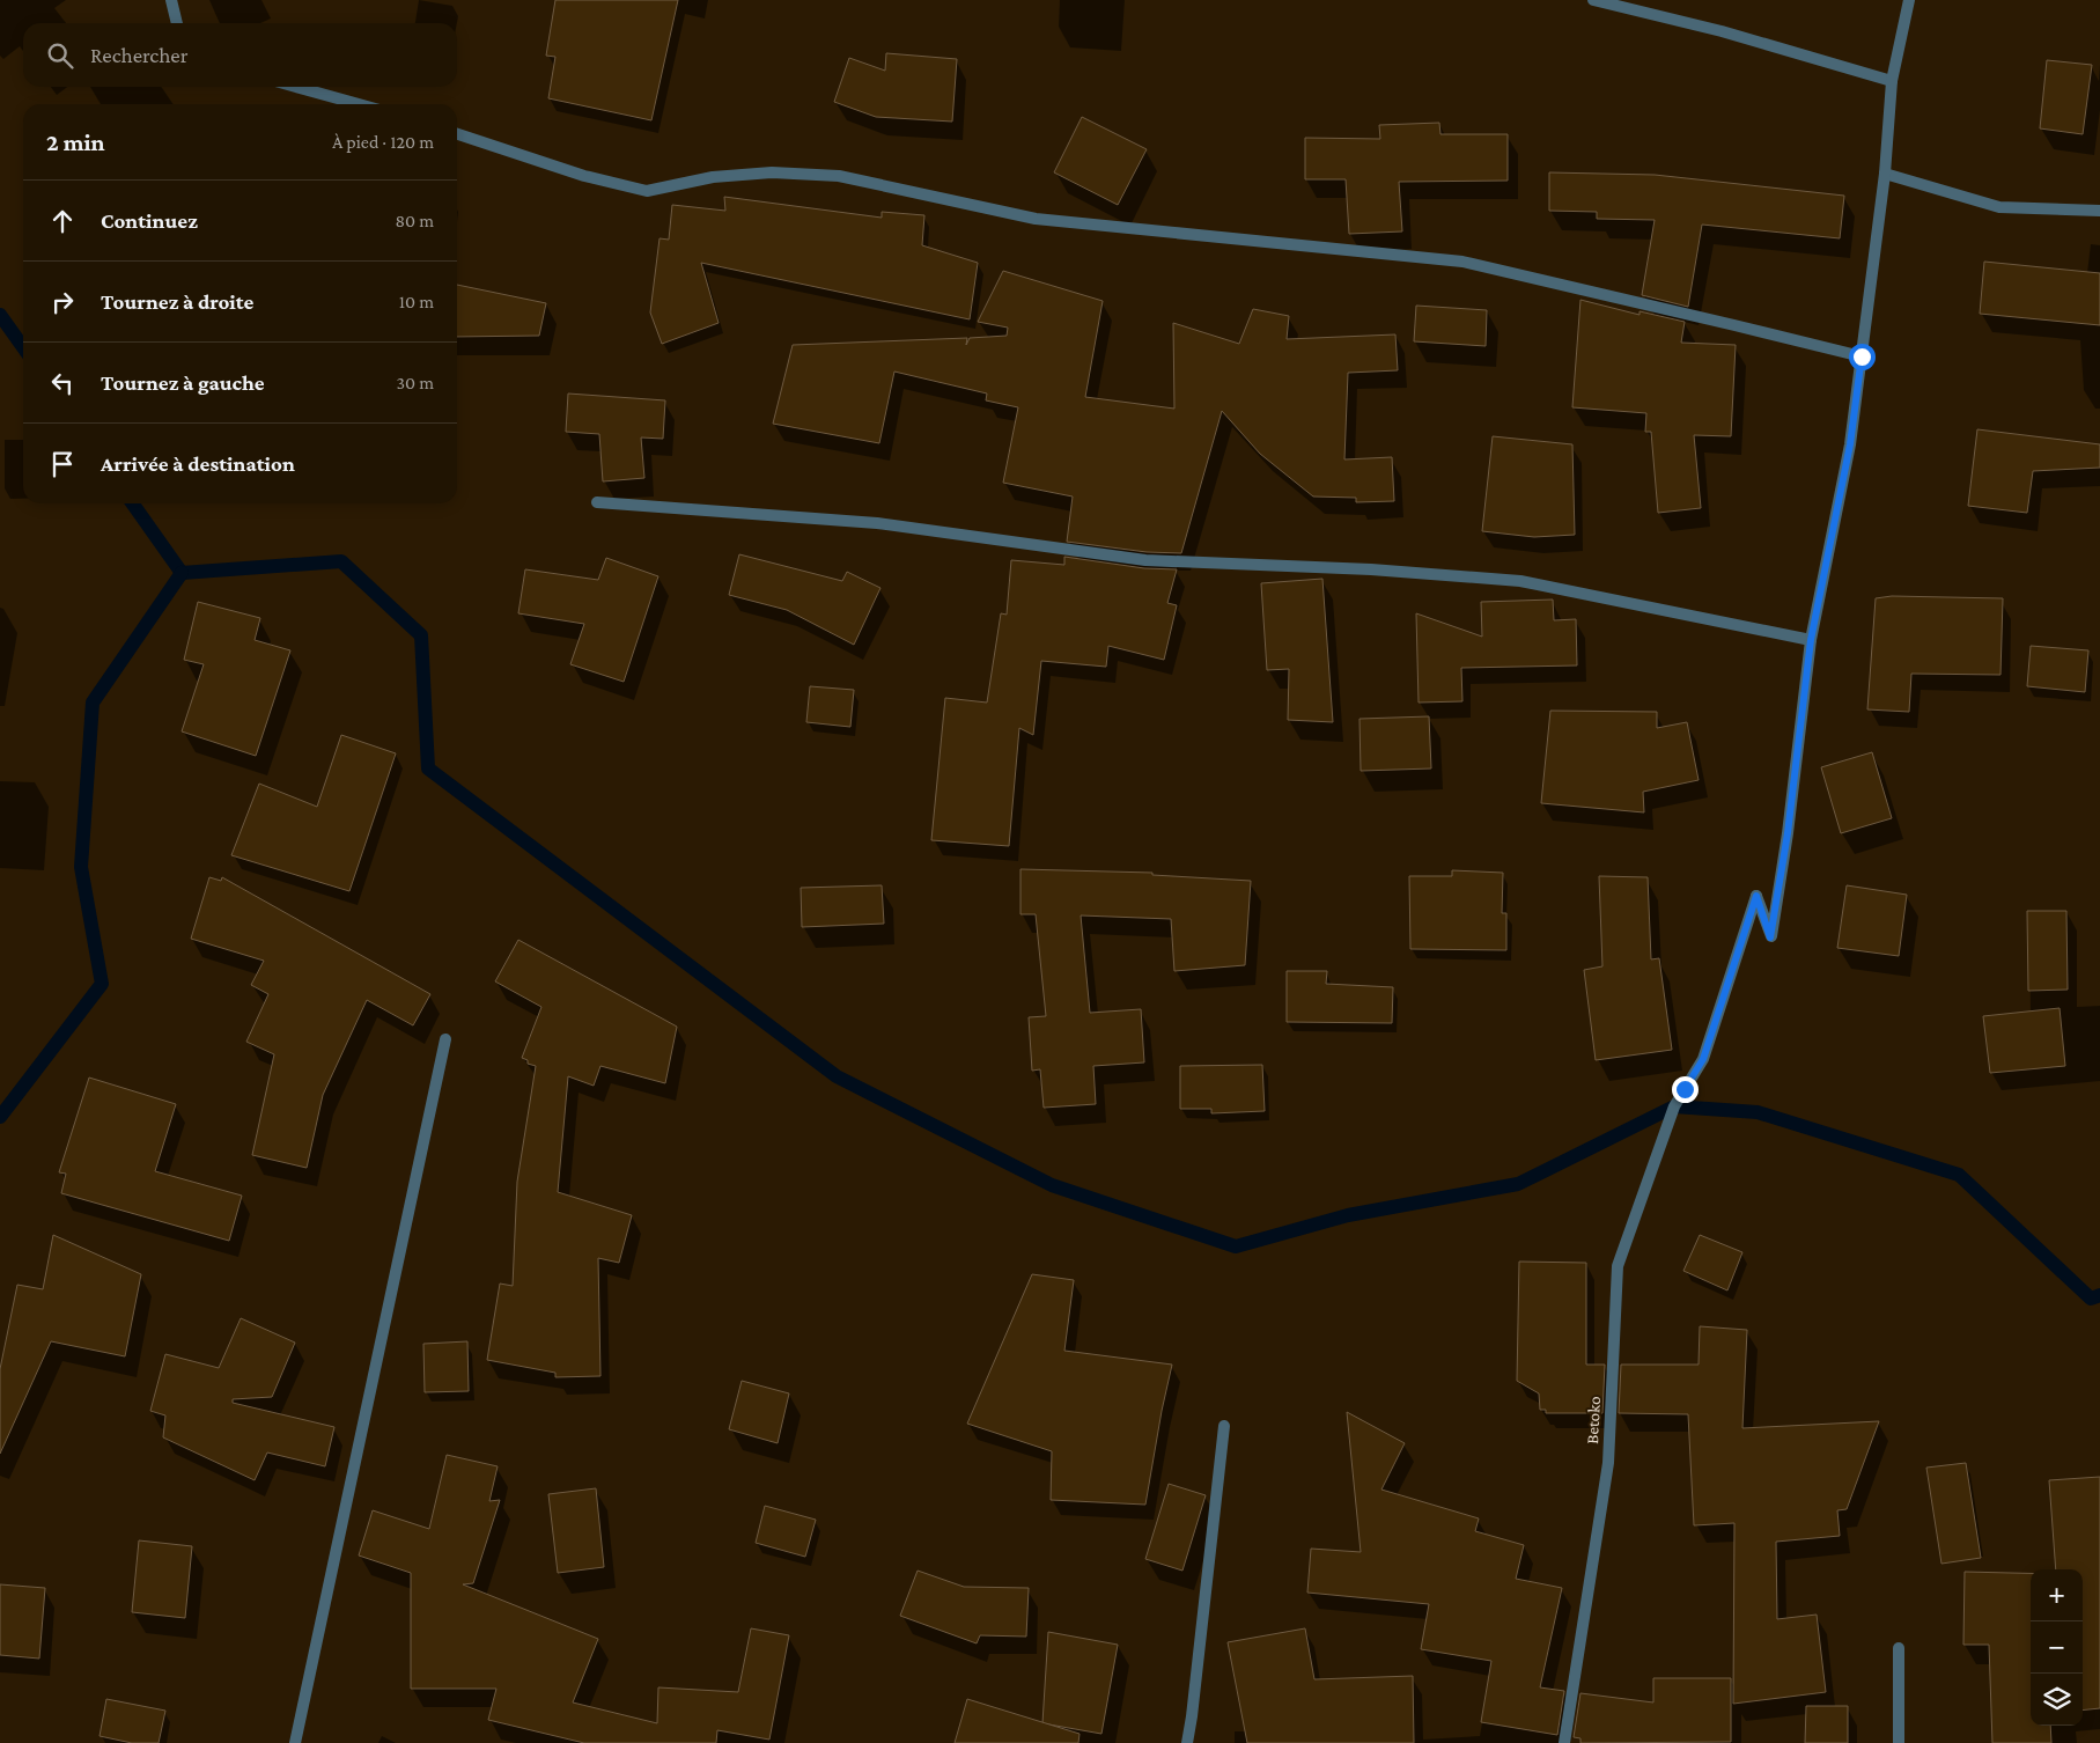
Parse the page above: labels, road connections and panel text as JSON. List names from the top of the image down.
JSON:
{
  "streets": {
    "street": ["Betoko"]
  },
  "page": {
    "search": "Rechercher",
    "heading": ["2 min", "À pied · 120 m"],
    "list": [
      ["Continuez", "80 m"],
      ["Tournez à droite", "10 m"],
      ["Tournez à gauche", "30 m"],
      "Arrivée à destination"
    ],
    "map_buttons": ["+", "−"]
  }
}
